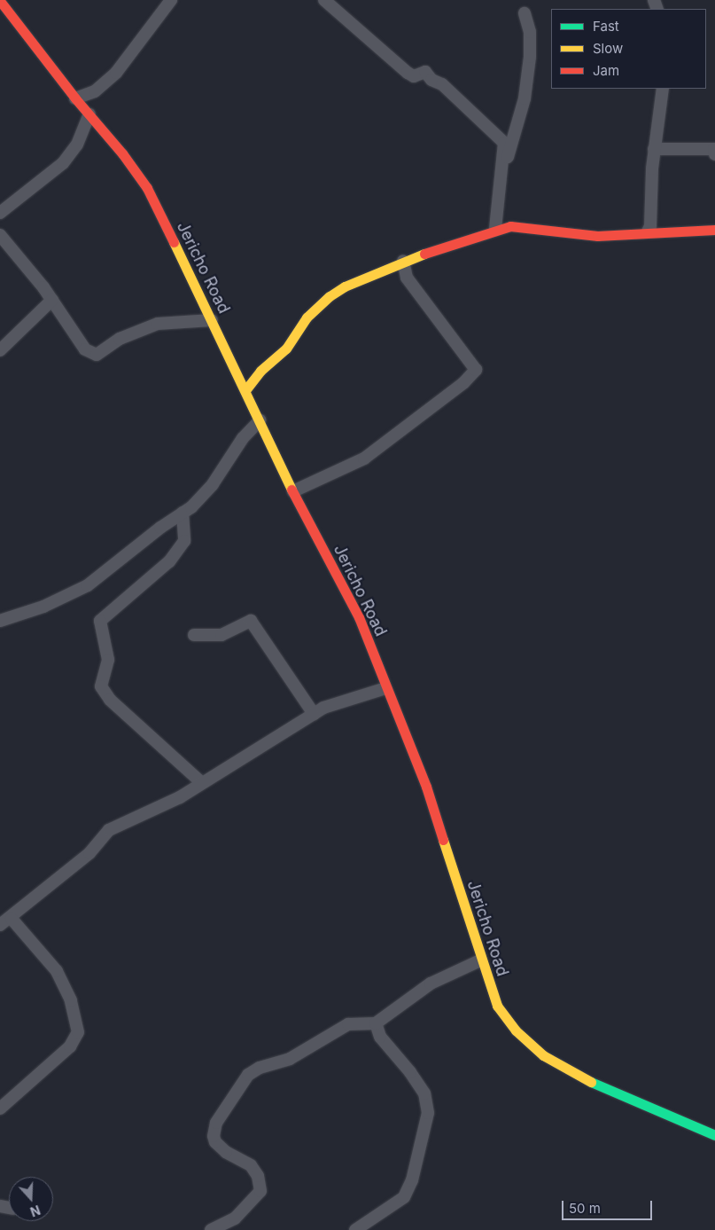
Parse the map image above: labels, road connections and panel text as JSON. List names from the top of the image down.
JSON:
{
  "streets": {
    "street": ["Jericho Road"]
  },
  "legend": ["Fast", "Slow", "Jam"],
  "scale_bar": "50 m",
  "north": "bottom"
}
